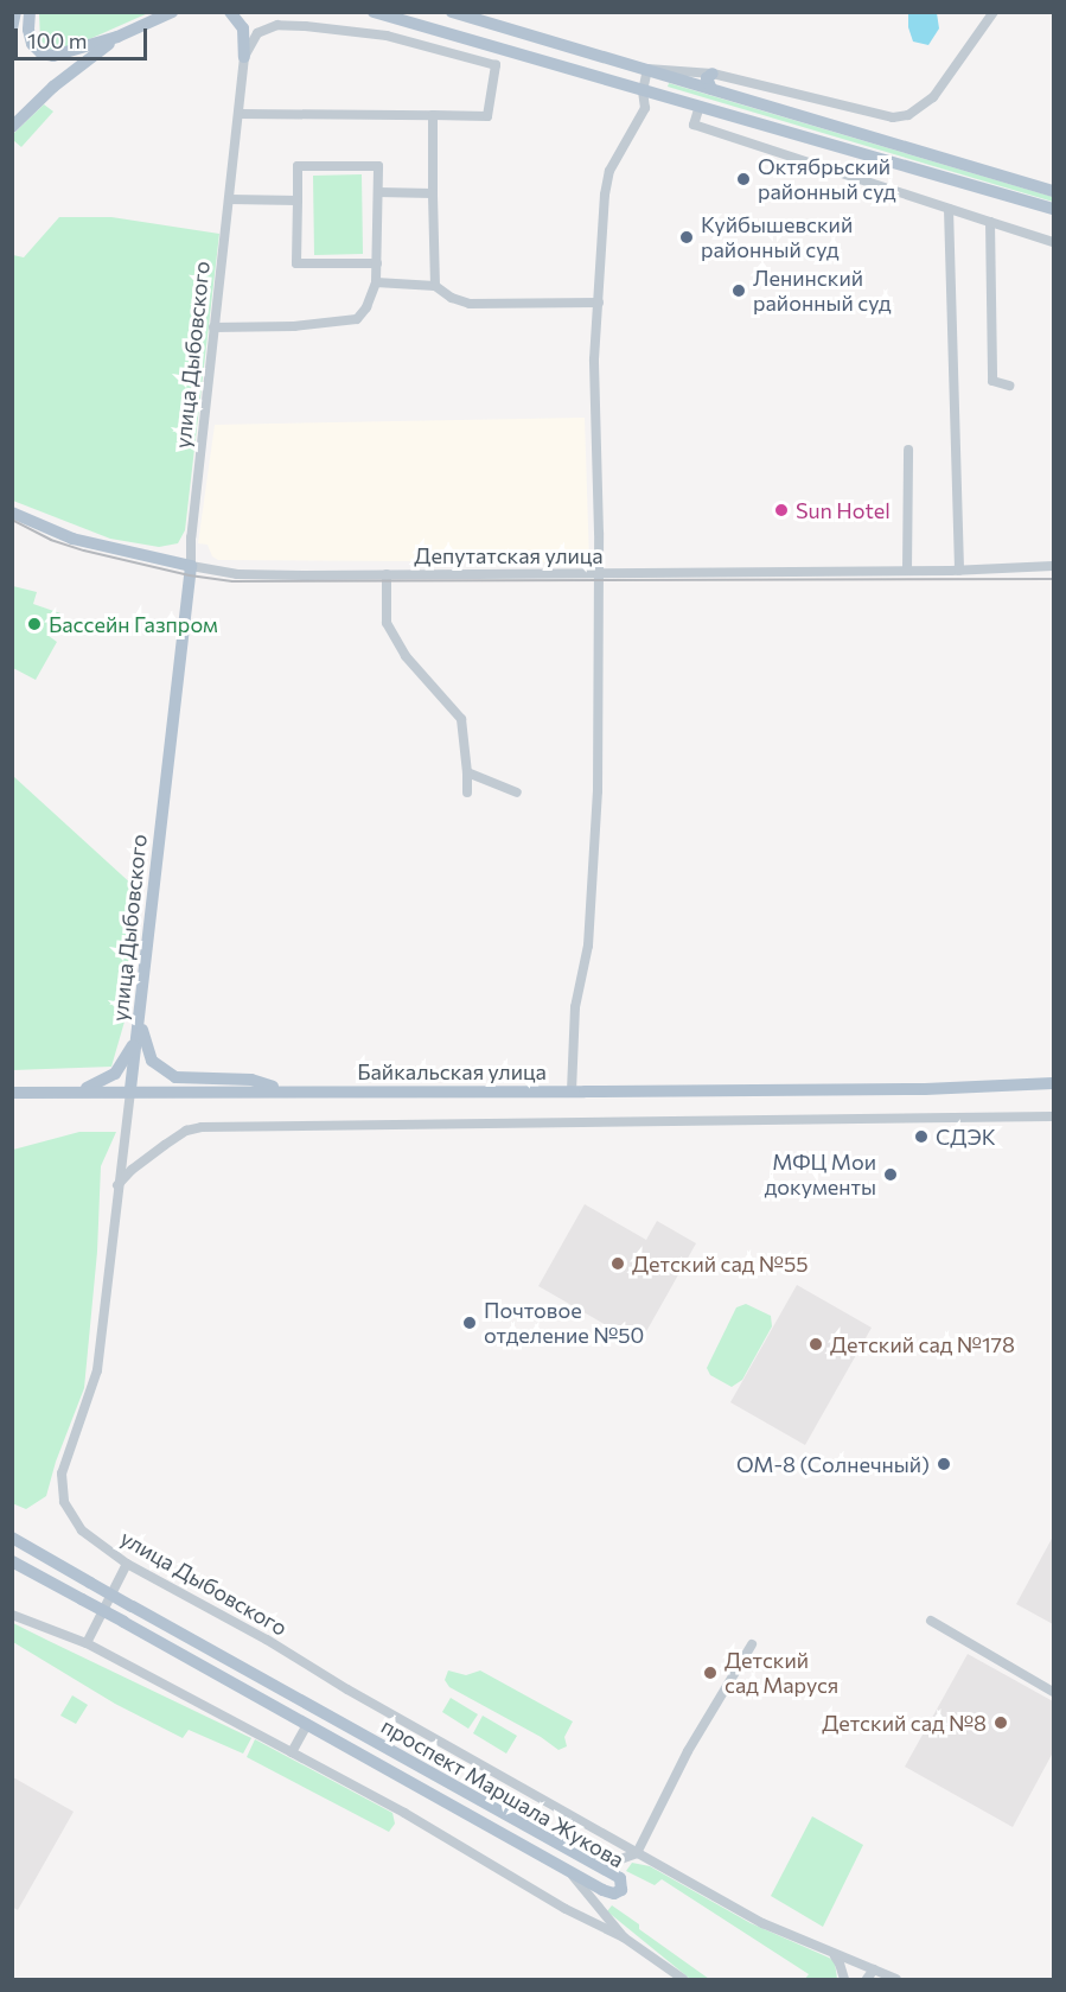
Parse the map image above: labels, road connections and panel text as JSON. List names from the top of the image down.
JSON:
{
  "streets": {
    "main road": [
      "улица Дыбовского",
      "Депутатская улица",
      "Байкальская улица",
      "проспект Маршала Жукова"
    ]
  },
  "crossings": [
    ["улица Дыбовского", "Депутатская улица"],
    ["улица Дыбовского", "Байкальская улица"]
  ],
  "places": [
    "Октябрьский районный суд",
    "Куйбышевский районный суд",
    "Ленинский районный суд",
    "Sun Hotel",
    "Бассейн Газпром",
    "СДЭК",
    "МФЦ Мои документы",
    "Детский сад №55",
    "Почтовое отделение №50",
    "Детский сад №178",
    "ОМ-8 (Солнечный)",
    "Детский сад Маруся",
    "Детский сад №8"
  ],
  "scale_bar": "100 m"
}
